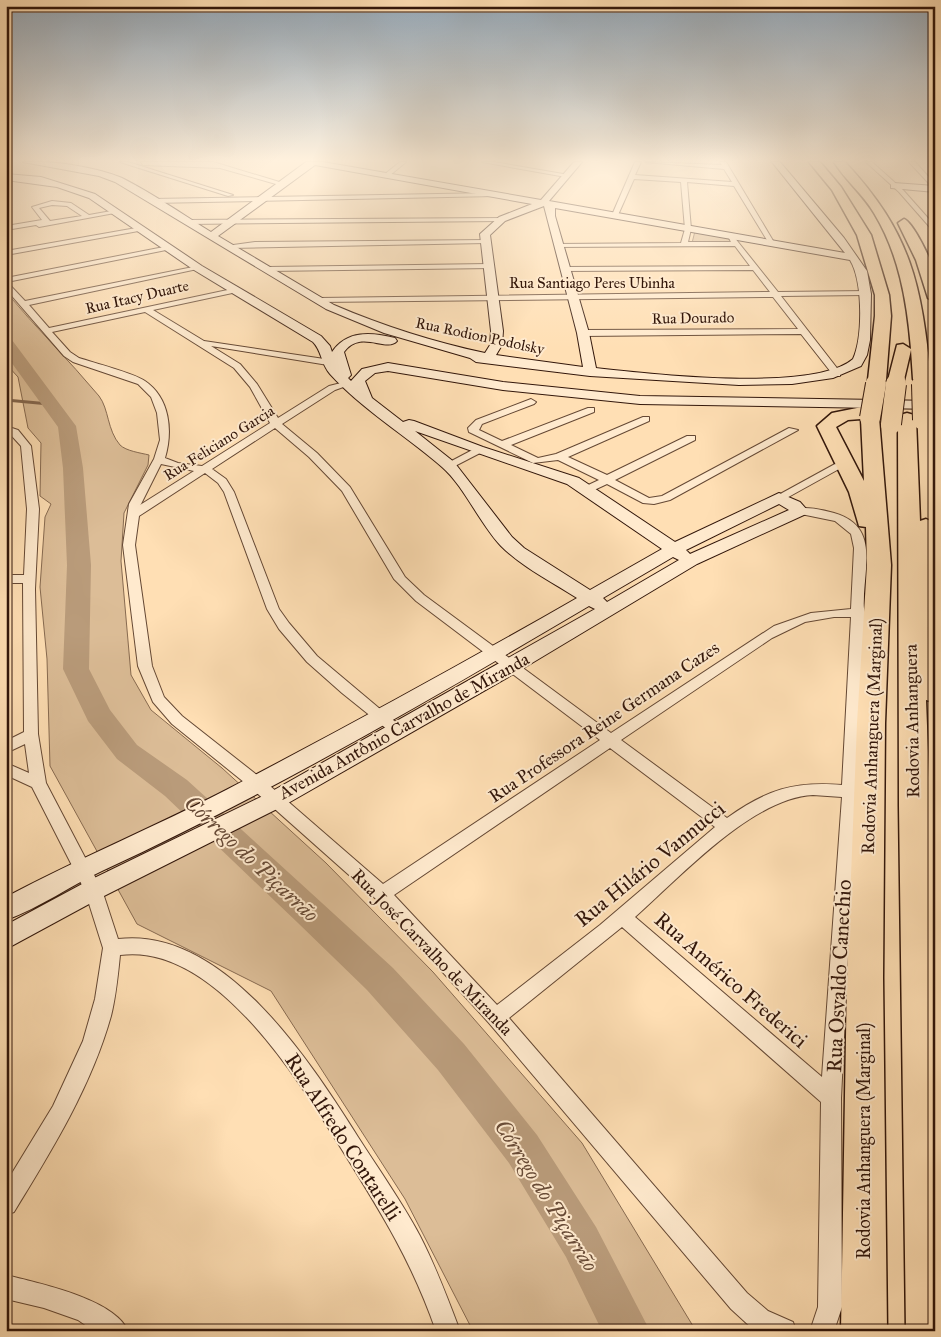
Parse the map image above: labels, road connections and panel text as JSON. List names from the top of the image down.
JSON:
{
  "streets": {
    "highway": ["Rodovia Anhanguera", "Rodovia Anhanguera (Marginal)"],
    "street": [
      "Rua Santiago Peres Ubinha",
      "Rua Itacy Duarte",
      "Rua Dourado",
      "Rua Rodion Podolsky",
      "Rua Feliciano Garcia",
      "Rua Professora Reine Germana Cazes",
      "Avenida Antônio Carvalho de Miranda",
      "Rua Hilário Vannucci",
      "Rua José Carvalho de Miranda",
      "Rua Osvaldo Canechio",
      "Rua Américo Frederici",
      "Rua Alfredo Contarelli"
    ]
  },
  "crossings": [
    ["Rua Santiago Peres Ubinha", "Rua Rodion Podolsky"],
    ["Rua Itacy Duarte", "Rua José Carvalho de Miranda"],
    ["Rua Feliciano Garcia", "Rua José Carvalho de Miranda"],
    ["Rua Professora Reine Germana Cazes", "Rua José Carvalho de Miranda"],
    ["Rua Professora Reine Germana Cazes", "Rua Osvaldo Canechio"],
    ["Avenida Antônio Carvalho de Miranda", "Rua José Carvalho de Miranda"],
    ["Avenida Antônio Carvalho de Miranda", "Rua Osvaldo Canechio"],
    ["Rua Hilário Vannucci", "Rua José Carvalho de Miranda"],
    ["Rua Hilário Vannucci", "Rua Osvaldo Canechio"],
    ["Rua Hilário Vannucci", "Rua Américo Frederici"],
    ["Rua Osvaldo Canechio", "Rua Américo Frederici"]
  ],
  "water": ["Córrego do Piçarrão"]
}
